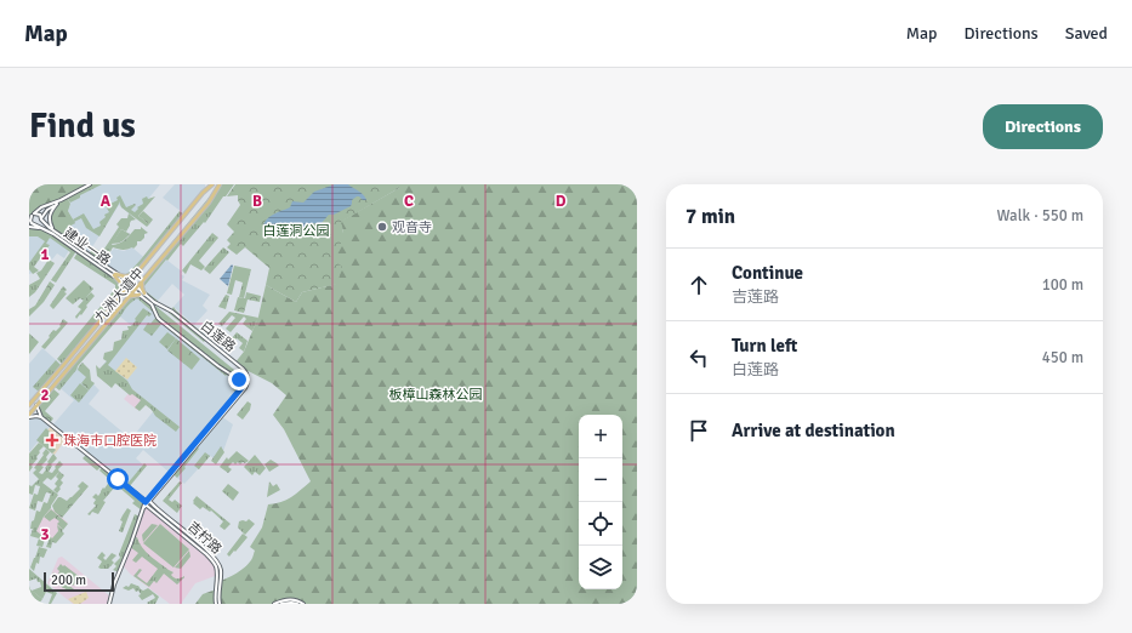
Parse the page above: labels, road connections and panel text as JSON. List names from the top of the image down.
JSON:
{
  "streets": {
    "main road": [
      "建业一路",
      "九洲大道中",
      "白莲路",
      "吉柠路"
    ]
  },
  "crossings": [
    ["建业一路", "九洲大道中"],
    ["建业一路", "白莲路"],
    ["九洲大道中", "白莲路"],
    ["白莲路", "吉柠路"]
  ],
  "parks": ["白莲洞公园", "板樟山森林公园"],
  "places": {
    "other": ["观音寺"],
    "health": ["珠海市口腔医院"]
  },
  "scale_bar": "200 m",
  "page": {
    "header": "Map",
    "nav": ["Map", "Directions", "Saved"],
    "buttons": "Directions",
    "title": "Find us",
    "heading": ["7 min", "Walk · 550 m"],
    "list": [
      ["Continue", "吉莲路", "100 m"],
      ["Turn left", "白莲路", "450 m"],
      "Arrive at destination"
    ],
    "map_buttons": ["+", "−"],
    "scale": "200 m"
  },
  "grid": {
    "columns": [
      "A",
      "B",
      "C",
      "D"
    ],
    "rows": ["1", "2", "3"]
  }
}
